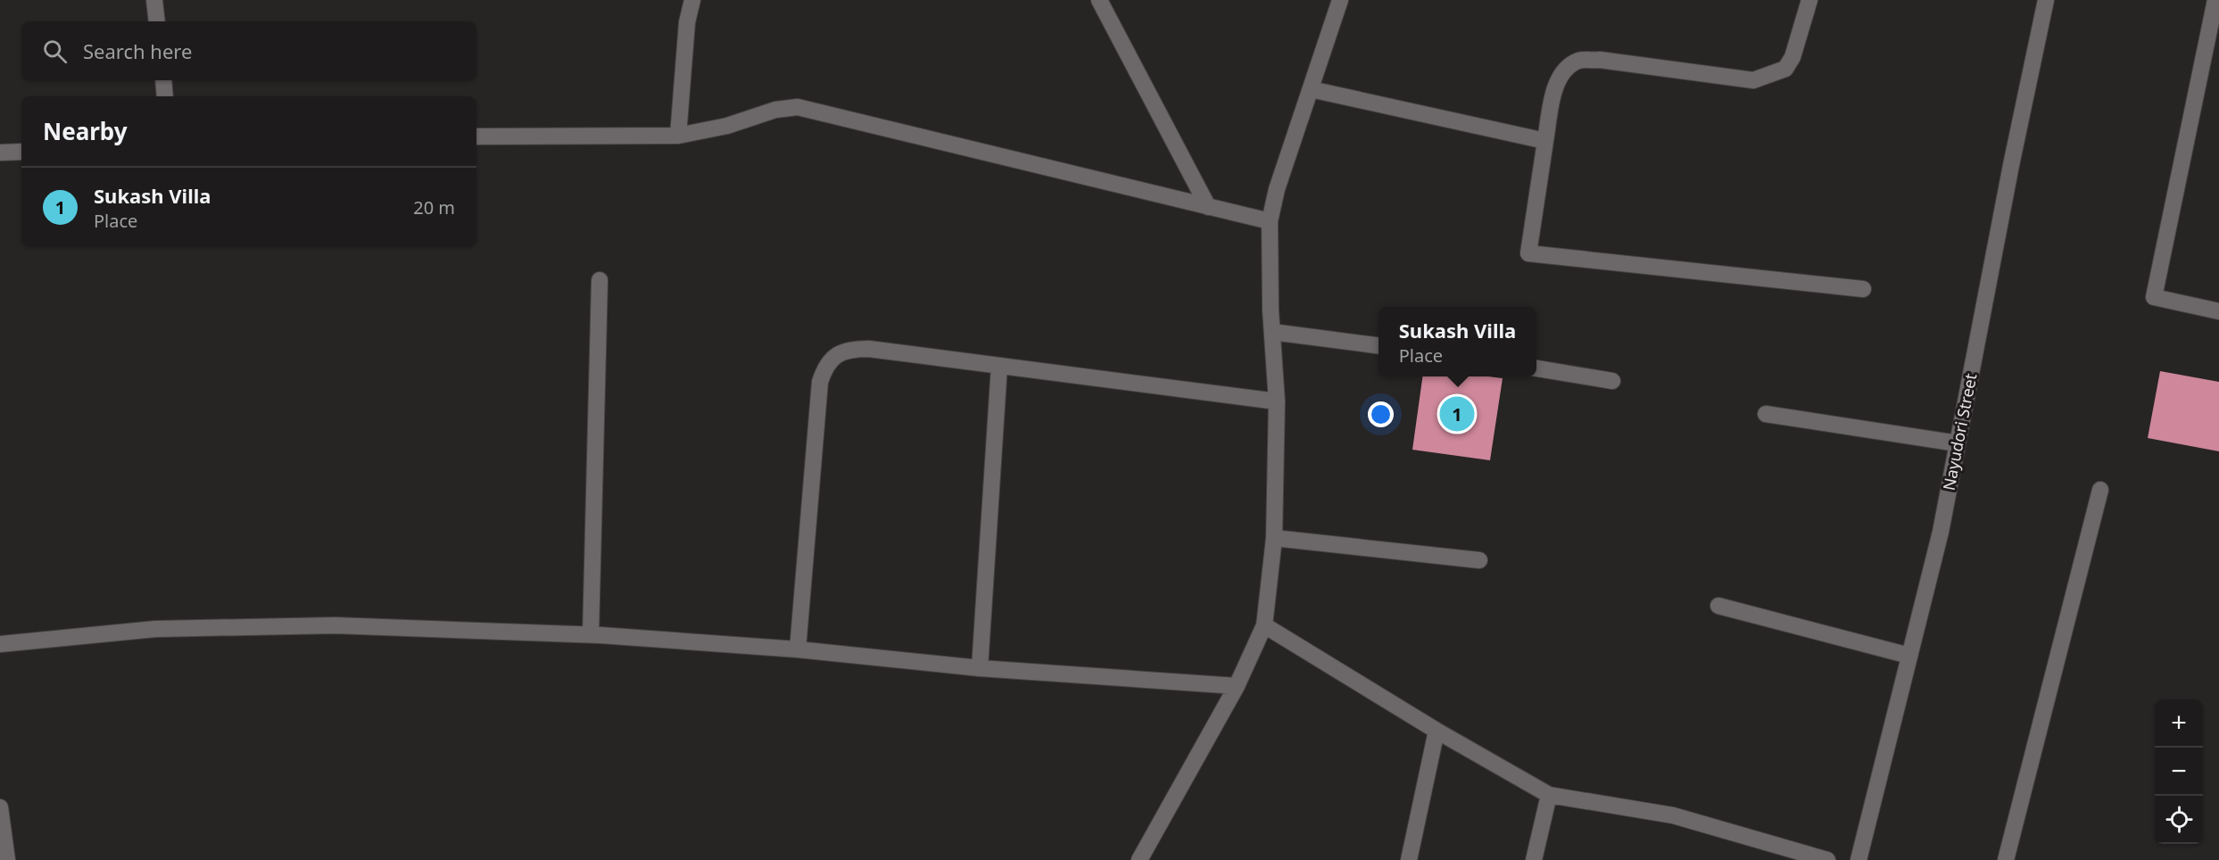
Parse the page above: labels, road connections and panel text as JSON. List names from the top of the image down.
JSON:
{
  "streets": {
    "street": ["Nayudori Street"]
  },
  "page": {
    "search": "Search here",
    "heading": "Nearby",
    "list": [
      {
        "mark": "1",
        "name": "Sukash Villa",
        "note": "Place",
        "value": "20 m"
      }
    ],
    "popup": ["Sukash Villa", "Place"],
    "pins": "1",
    "map_buttons": ["+", "−"]
  }
}
